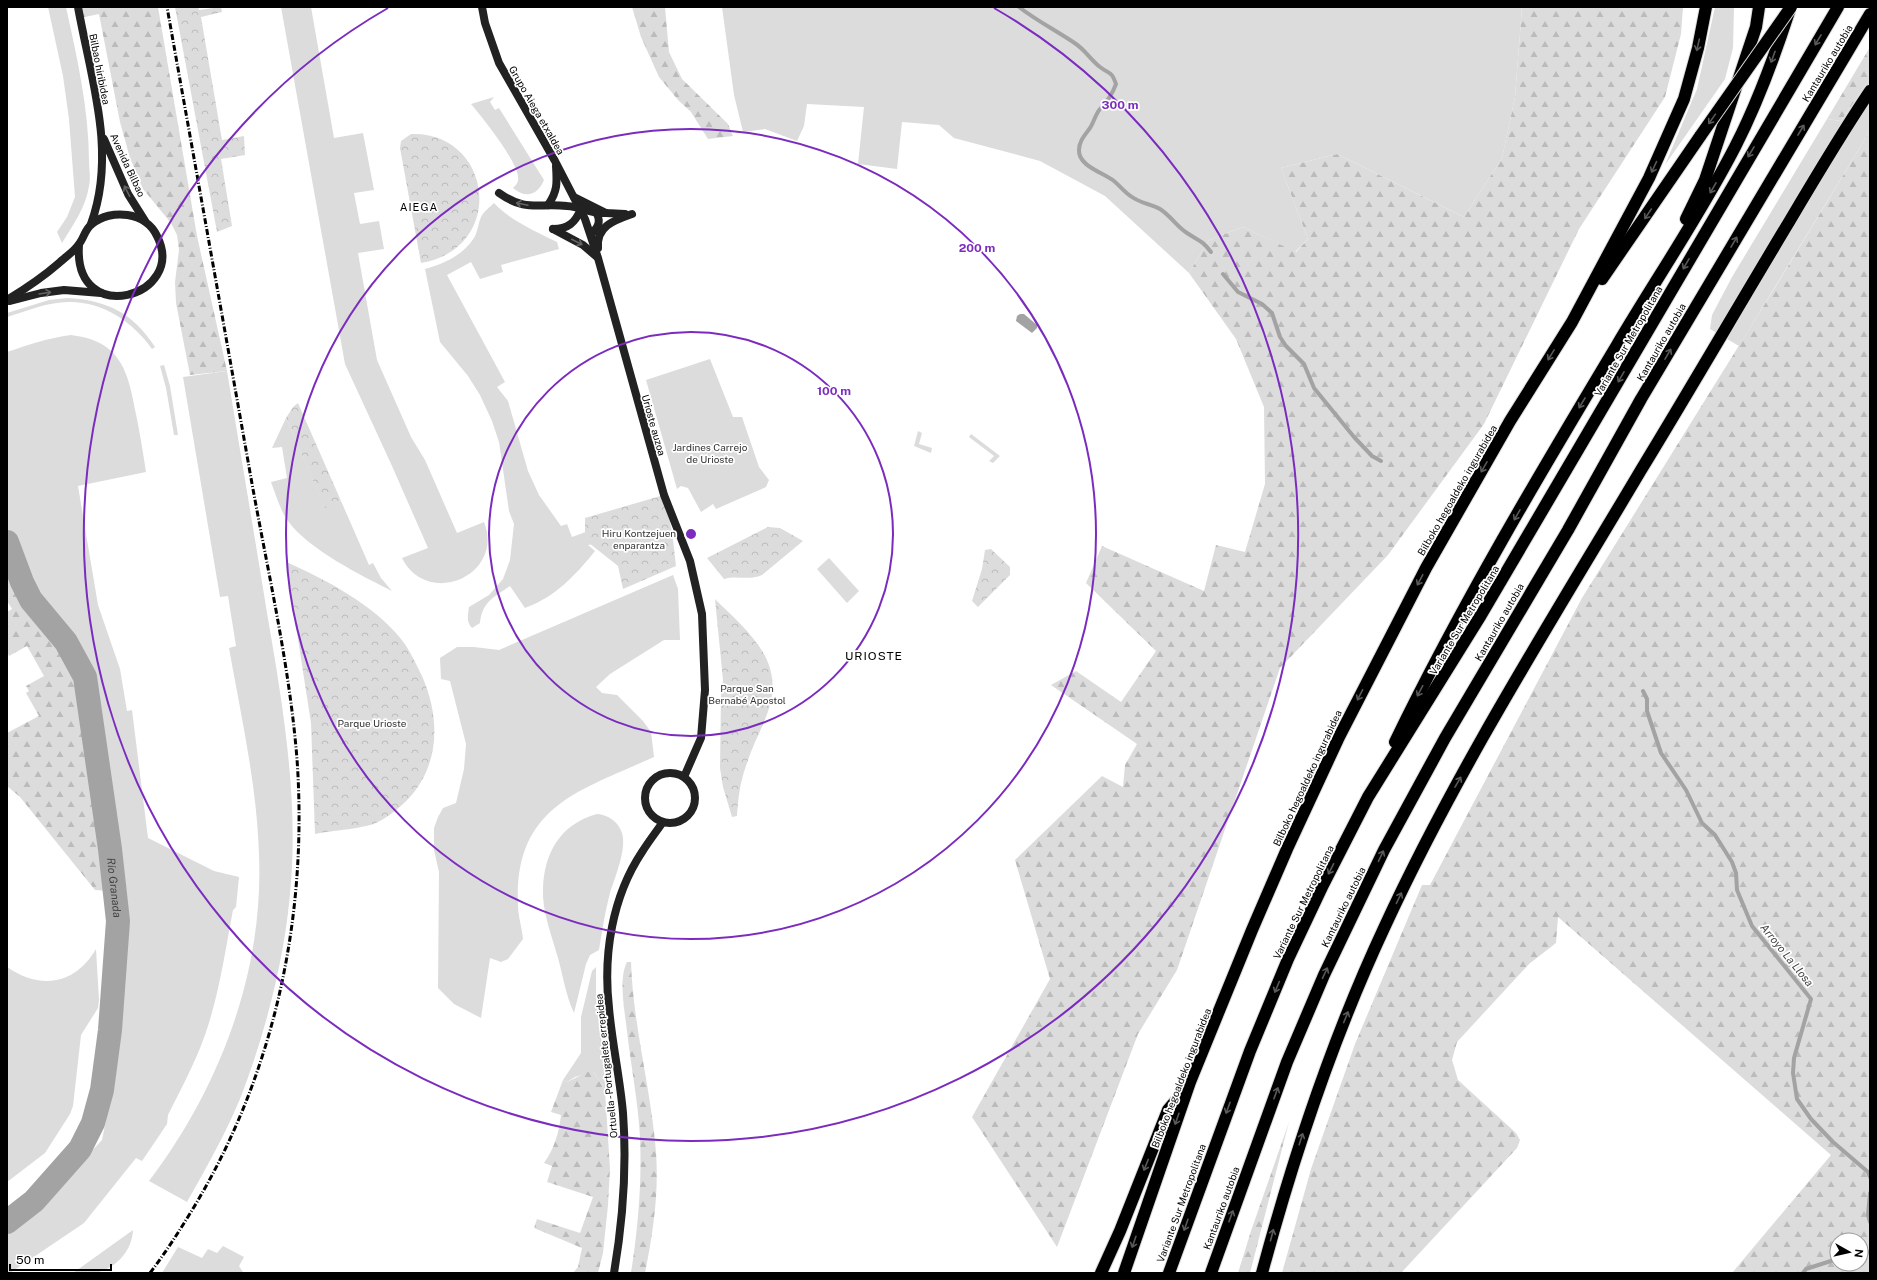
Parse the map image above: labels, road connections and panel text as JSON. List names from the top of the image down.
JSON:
{
  "streets": {
    "highway": ["Kantauriko autobia", "Variante Sur Metropolitana", "Bilboko hegoaldeko ingurabidea"],
    "street": [
      "Bilbao hiribidea",
      "Grupo Aiega etxaldea",
      "Avenida Bilbao",
      "Urioste auzoa",
      "Ortuella - Portugalete errepidea"
    ]
  },
  "crossings": [
    ["Bilbao hiribidea", "Avenida Bilbao"],
    ["Grupo Aiega etxaldea", "Urioste auzoa"],
    ["Urioste auzoa", "Ortuella - Portugalete errepidea"]
  ],
  "one_way": ["Avenida Bilbao"],
  "districts": ["AIEGA", "URIOSTE"],
  "water": ["Río Granada", "Arroyo La Llosa"],
  "parks": [
    "Jardines Carrejo de Urioste",
    "Hiru Kontzejuen enparantza",
    "Parque San Bernabé Apostol",
    "Parque Urioste"
  ],
  "scale_bar": "50 m",
  "north": "right",
  "rings": ["300 m", "200 m", "100 m"]
}
